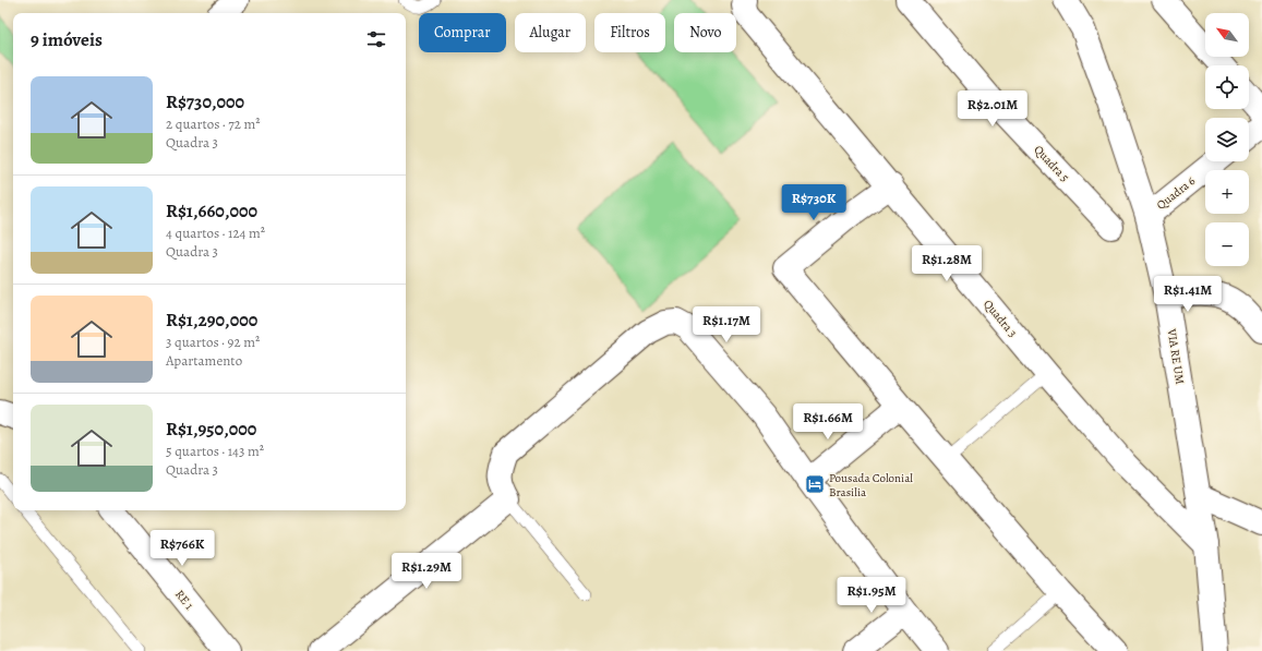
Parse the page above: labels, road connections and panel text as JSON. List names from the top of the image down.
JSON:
{
  "streets": {
    "street": [
      "Quadra 5",
      "Quadra 6",
      "Quadra 3",
      "VIA RE UM",
      "RE 1"
    ]
  },
  "crossings": [
    ["Quadra 6", "VIA RE UM"],
    ["Quadra 3", "VIA RE UM"]
  ],
  "places": {
    "hotel": ["Pousada Colonial Brasilia"]
  },
  "north": "top left",
  "page": {
    "map_buttons": ["+", "−"],
    "chip": [
      "Comprar",
      "Alugar",
      "Filtros",
      "Novo"
    ],
    "heading": "9 imóveis",
    "list": [
      {
        "name": "R$730,000",
        "note": "2 quartos · 72 m² · Quadra 3"
      },
      {
        "name": "R$1,660,000",
        "note": "4 quartos · 124 m² · Quadra 3"
      },
      {
        "name": "R$1,290,000",
        "note": "3 quartos · 92 m² · Apartamento"
      },
      {
        "name": "R$1,950,000",
        "note": "5 quartos · 143 m² · Quadra 3"
      }
    ],
    "price": [
      "R$2.01M",
      "R$730K",
      "R$1.28M",
      "R$1.41M",
      "R$1.17M",
      "R$1.66M",
      "R$766K",
      "R$1.29M",
      "R$1.95M"
    ]
  }
}
